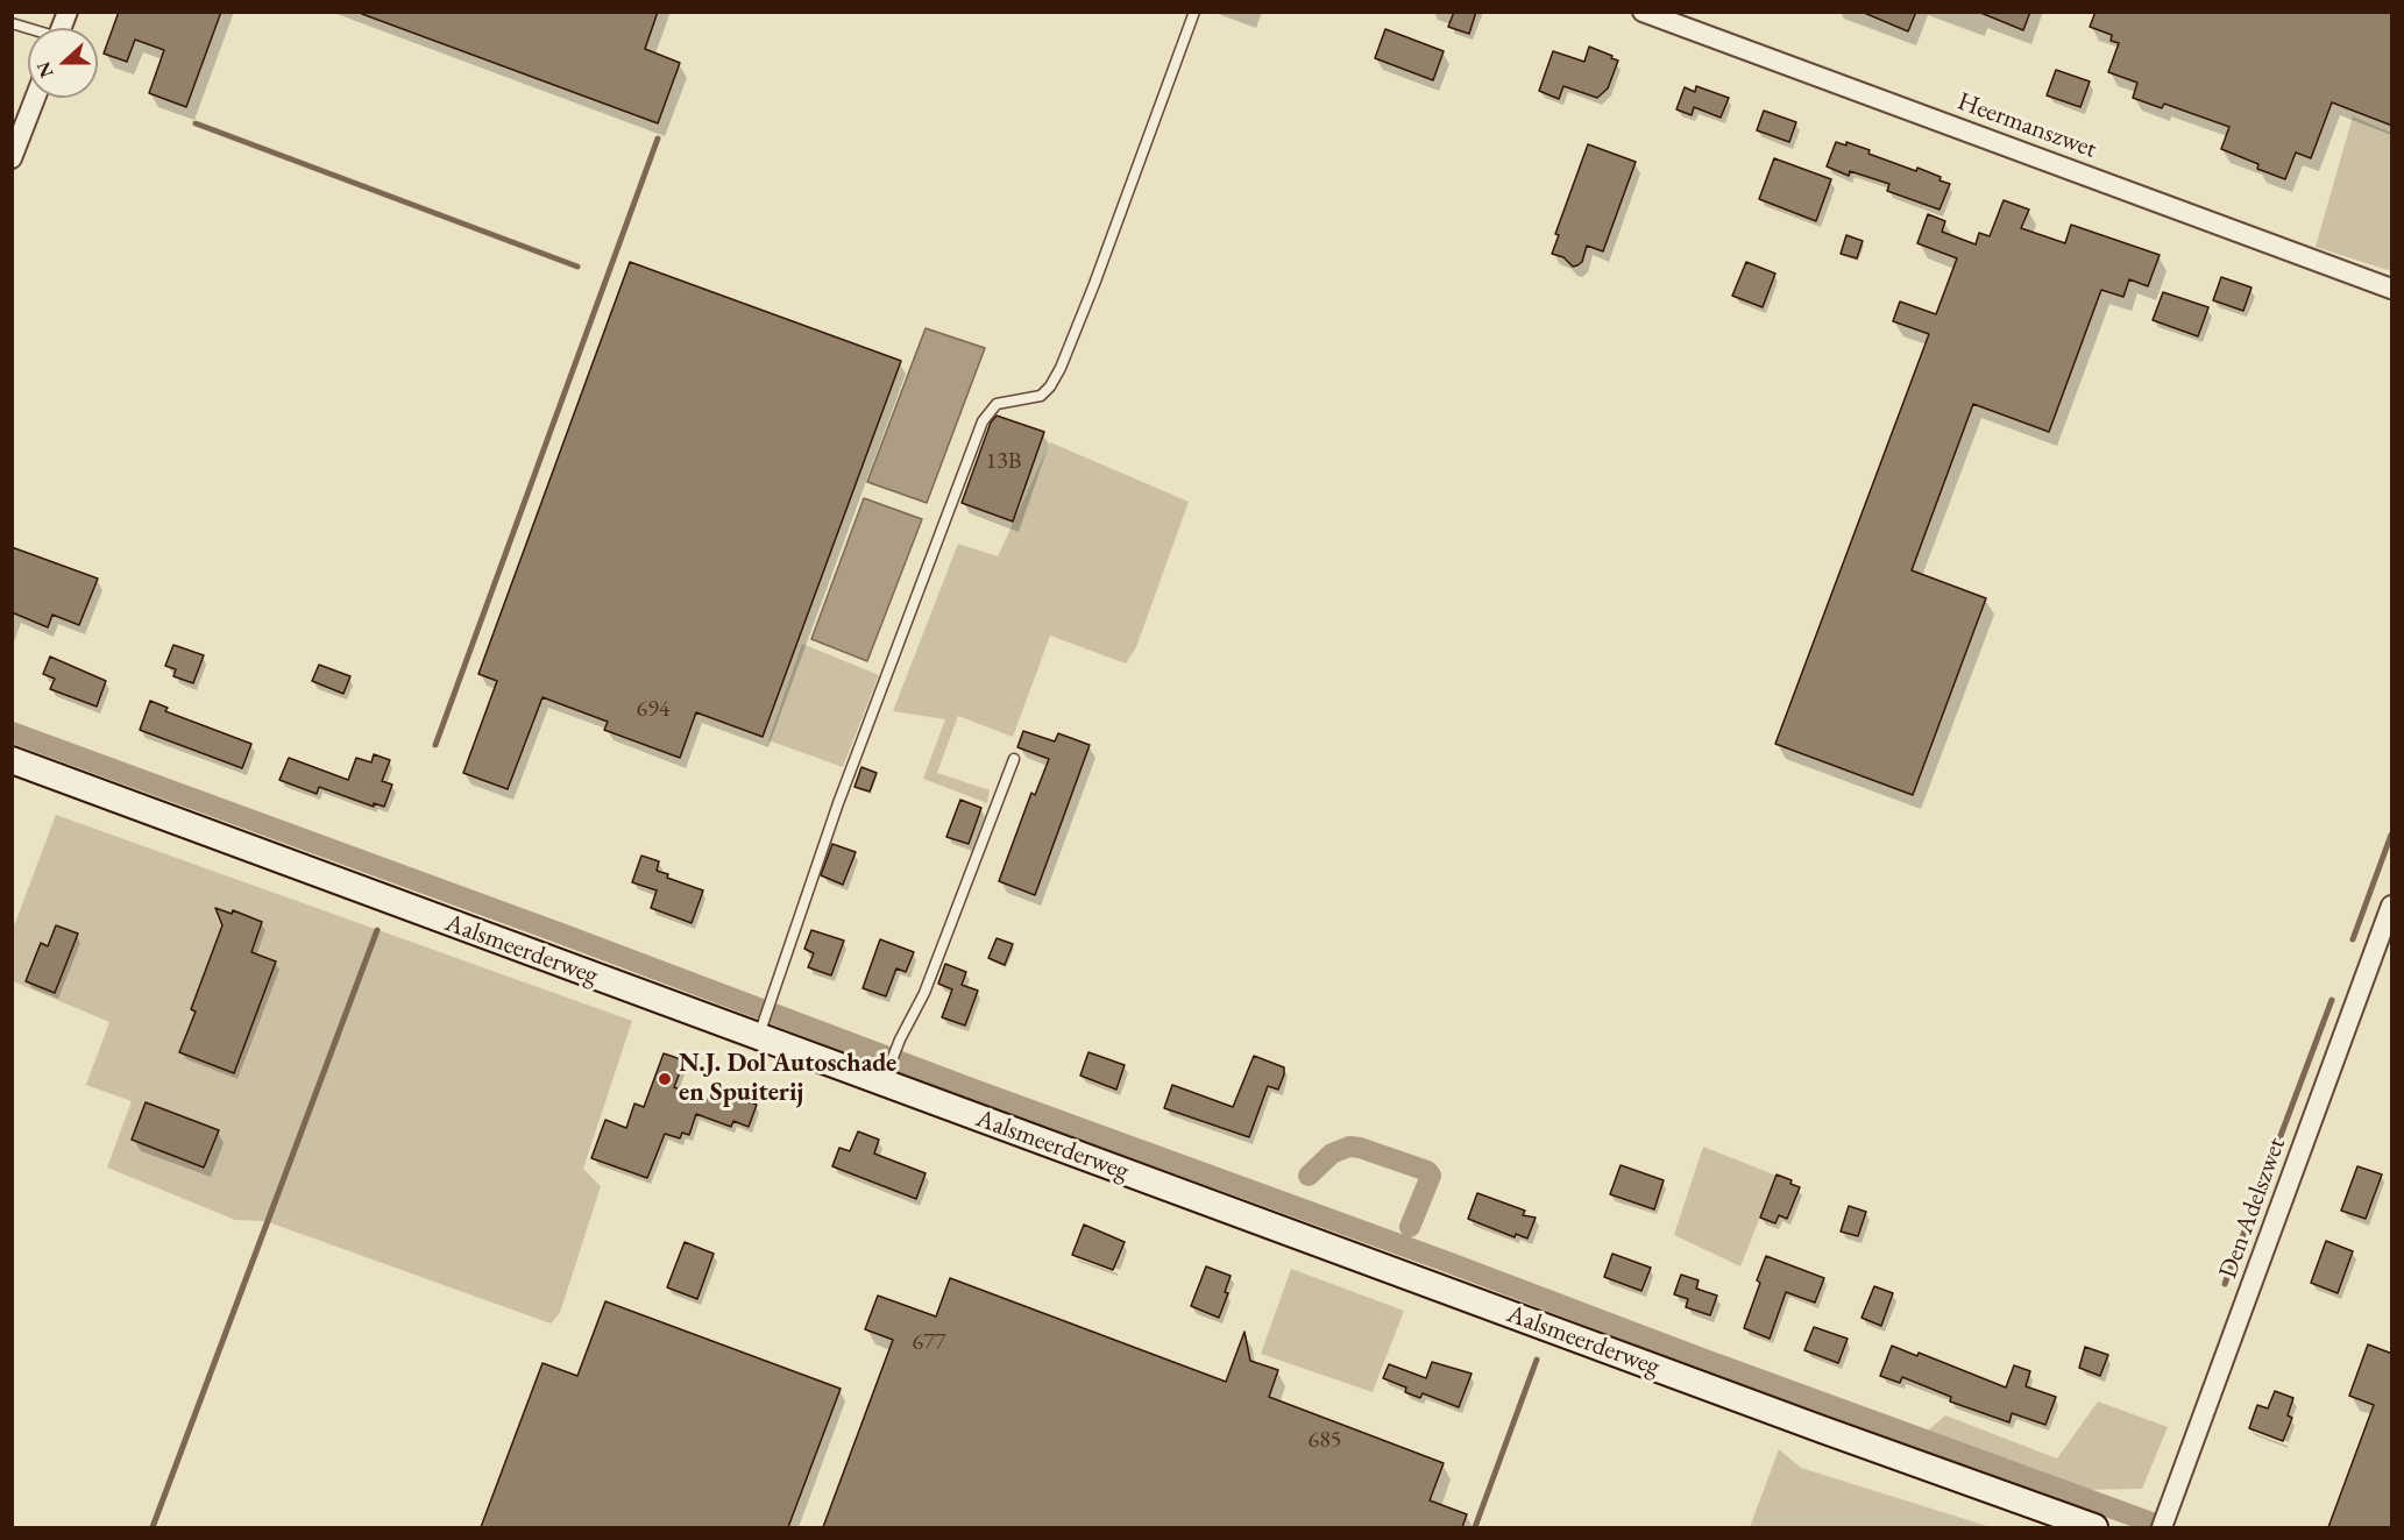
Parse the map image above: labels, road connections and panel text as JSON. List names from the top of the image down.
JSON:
{
  "streets": {
    "street": ["Heermanszwet", "Aalsmeerderweg", "Den Adelszwet"]
  },
  "places": ["N.J. Dol Autoschade en Spuiterij"],
  "house_numbers": [
    "13B",
    "694",
    "677",
    "685"
  ],
  "north": "left"
}
